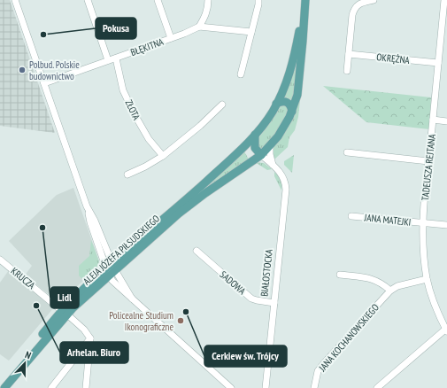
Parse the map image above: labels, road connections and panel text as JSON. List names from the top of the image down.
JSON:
{
  "streets": {
    "main road": ["ALEJA JÓZEFA PIŁSUDSKIEGO"],
    "street": [
      "BŁĘKITNA",
      "OKRĘŻNA",
      "ZŁOTA",
      "TADEUSZA REJTANA",
      "JANA MATEJKI",
      "BIAŁOSTOCKA",
      "KRUCZA",
      "SADOWA",
      "JANA KOCHANOWSKIEGO"
    ]
  },
  "crossings": [
    ["BŁĘKITNA", "ZŁOTA"],
    ["OKRĘŻNA", "TADEUSZA REJTANA"],
    ["TADEUSZA REJTANA", "JANA MATEJKI"],
    ["TADEUSZA REJTANA", "JANA KOCHANOWSKIEGO"],
    ["ALEJA JÓZEFA PIŁSUDSKIEGO", "BIAŁOSTOCKA"],
    ["ALEJA JÓZEFA PIŁSUDSKIEGO", "KRUCZA"],
    ["BIAŁOSTOCKA", "SADOWA"]
  ],
  "places": [
    "Pokusa",
    "Polbud. Polskie budownictwo",
    "Lidl",
    "Arhelan. Biuro",
    "Cerkiew św. Trójcy",
    "Policealne Studium Ikonograficzne"
  ],
  "north": "top"
}
